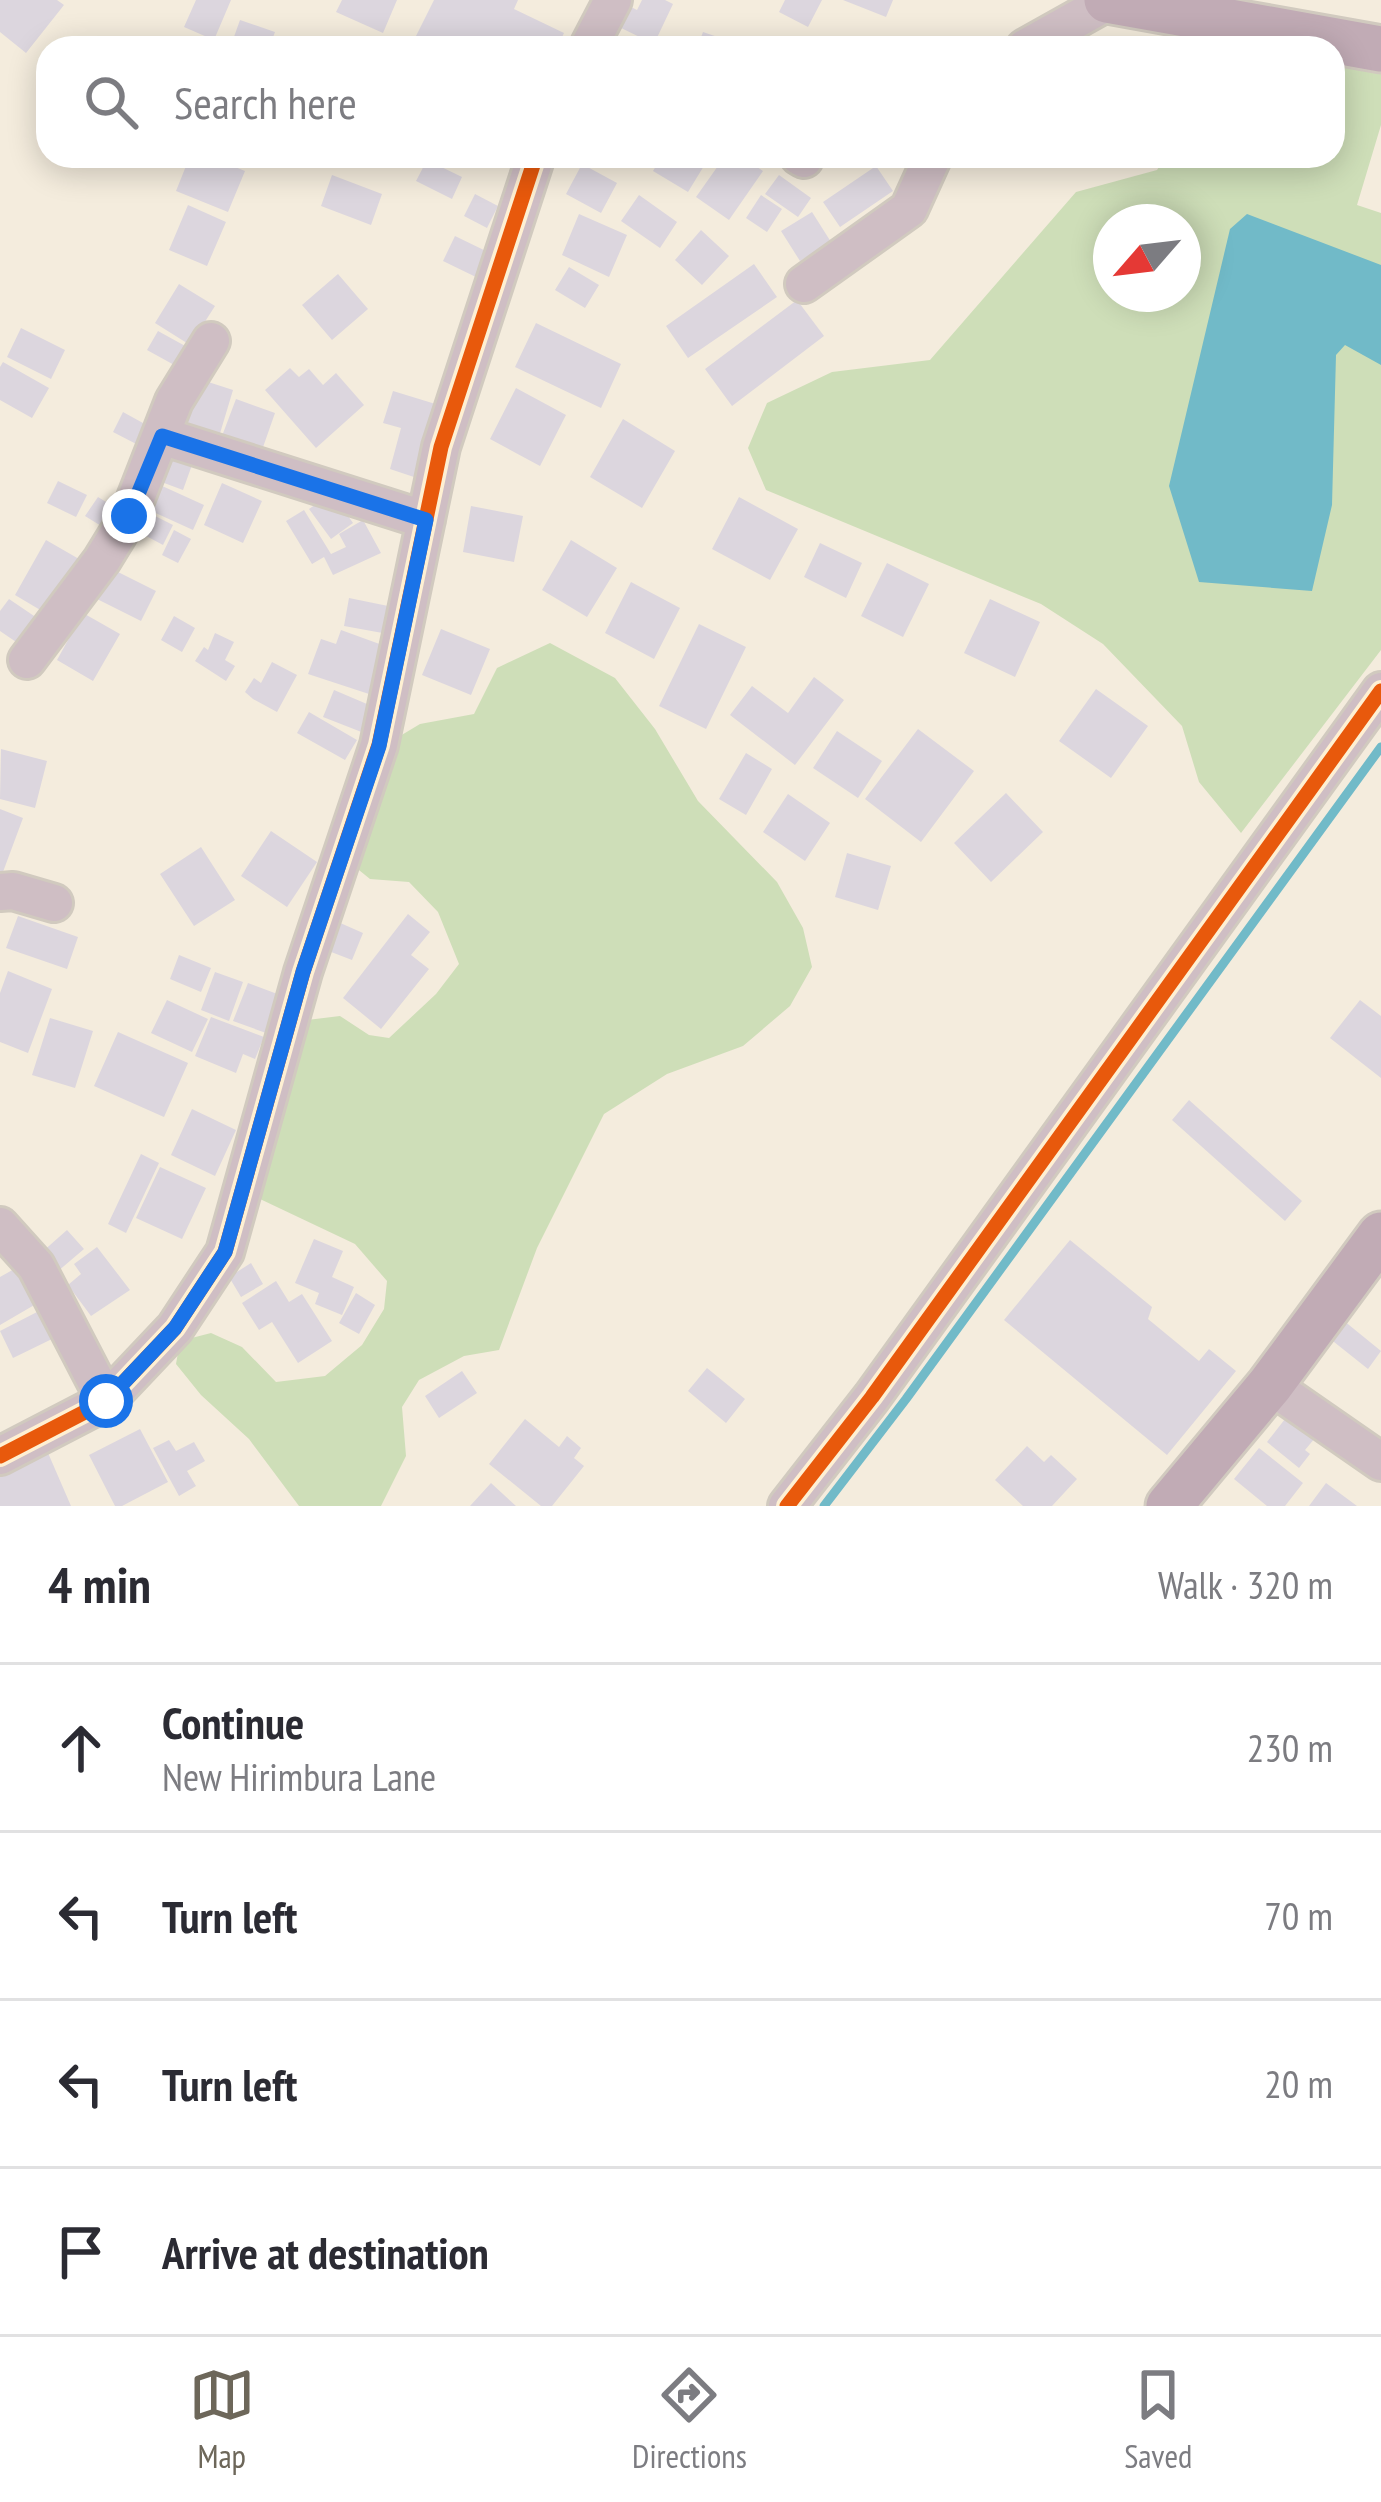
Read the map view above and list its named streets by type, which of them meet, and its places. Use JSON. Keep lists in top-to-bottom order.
{
  "north": "bottom left",
  "page": {
    "search": "Search here",
    "heading": ["4 min", "Walk · 320 m"],
    "list": [
      ["Continue", "New Hirimbura Lane", "230 m"],
      ["Turn left", "70 m"],
      ["Turn left", "20 m"],
      "Arrive at destination"
    ],
    "nav": ["Map", "Directions", "Saved"]
  }
}
